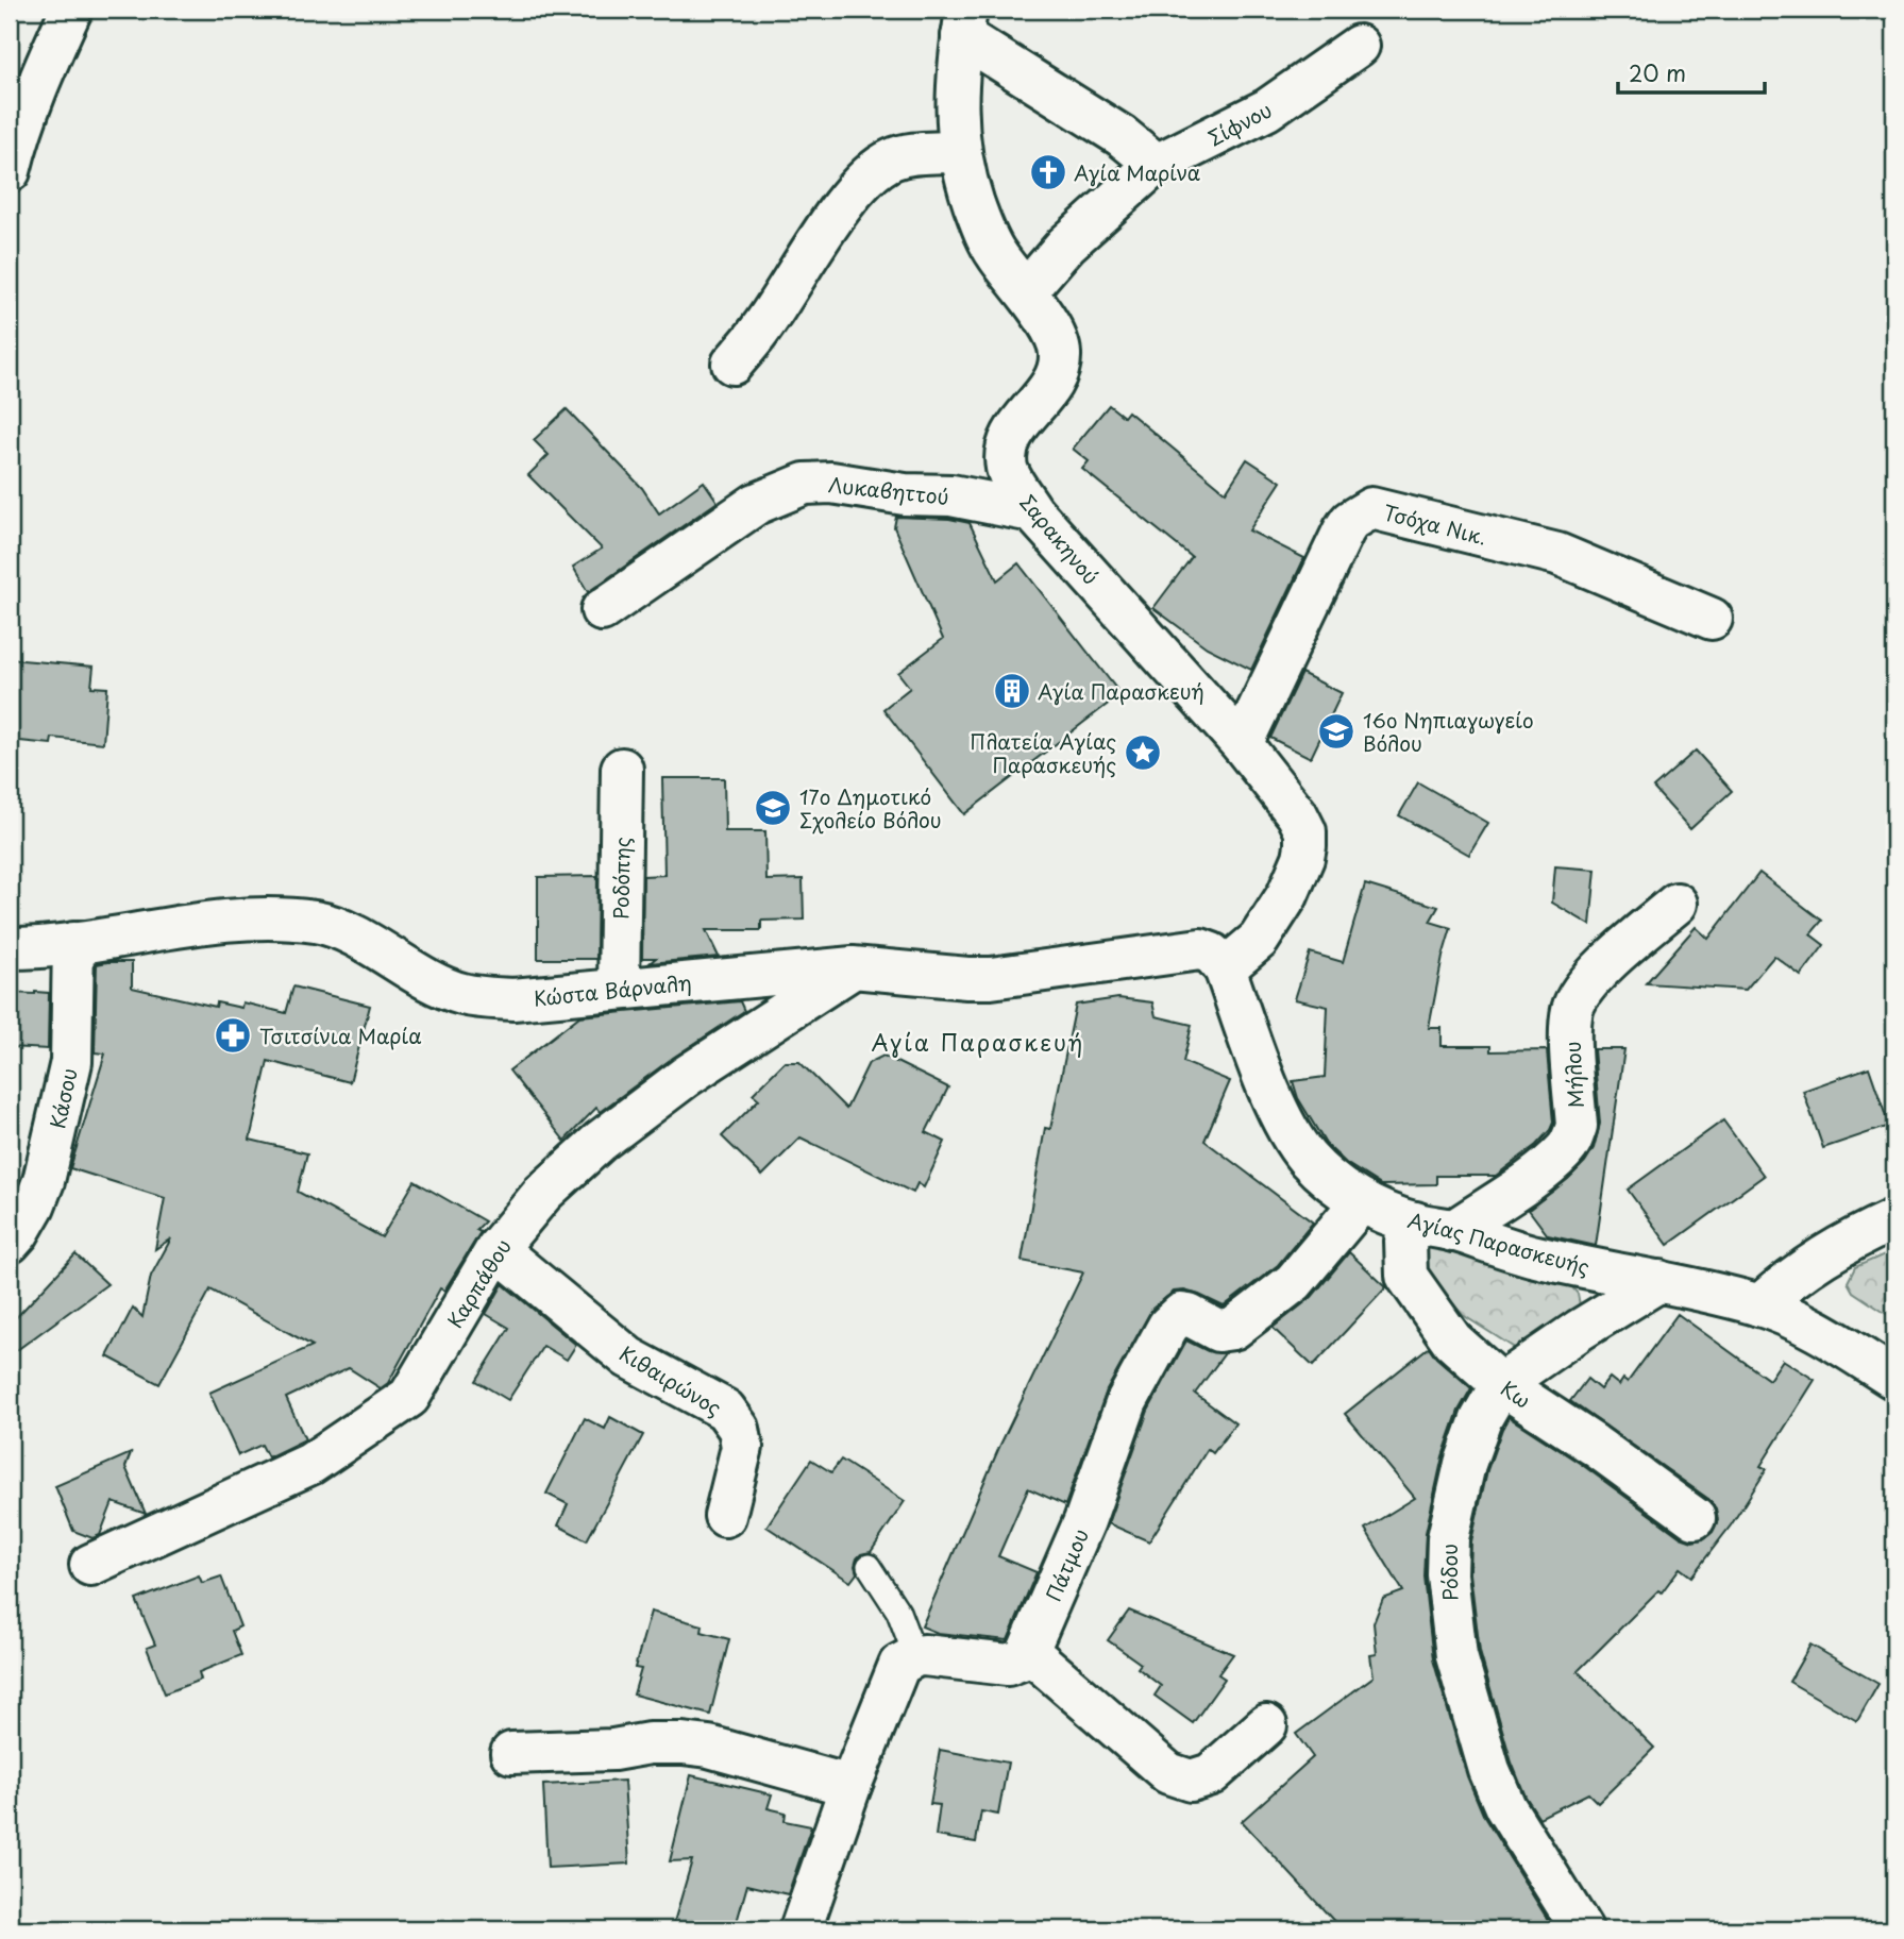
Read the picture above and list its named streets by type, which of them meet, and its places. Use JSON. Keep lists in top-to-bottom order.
{
  "streets": {
    "street": [
      "Σίφνου",
      "Λυκαβηττού",
      "Τσόχα Νικ.",
      "Σαρακηνού",
      "Ροδόπης",
      "Κώστα Βάρναλη",
      "Μήλου",
      "Κάσου",
      "Αγίας Παρασκευής",
      "Καρπάθου",
      "Κιθαιρώνος",
      "Κω",
      "Πάτμου",
      "Ρόδου"
    ]
  },
  "crossings": [
    ["Σίφνου", "Σαρακηνού"],
    ["Λυκαβηττού", "Σαρακηνού"],
    ["Τσόχα Νικ.", "Σαρακηνού"],
    ["Σαρακηνού", "Κώστα Βάρναλη"],
    ["Σαρακηνού", "Αγίας Παρασκευής"],
    ["Ροδόπης", "Κώστα Βάρναλη"],
    ["Κώστα Βάρναλη", "Κάσου"],
    ["Κώστα Βάρναλη", "Αγίας Παρασκευής"],
    ["Κώστα Βάρναλη", "Καρπάθου"],
    ["Μήλου", "Αγίας Παρασκευής"],
    ["Μήλου", "Κω"],
    ["Αγίας Παρασκευής", "Κω"],
    ["Αγίας Παρασκευής", "Πάτμου"],
    ["Αγίας Παρασκευής", "Ρόδου"],
    ["Καρπάθου", "Κιθαιρώνος"],
    ["Κω", "Ρόδου"]
  ],
  "districts": ["Αγία Παρασκευή"],
  "places": {
    "church": ["Αγία Μαρίνα"],
    "building": ["Αγία Παρασκευή"],
    "school or university": ["16ο Νηπιαγωγείο Βόλου", "17ο Δημοτικό Σχολείο Βόλου"],
    "place": ["Πλατεία Αγίας Παρασκευής"],
    "pharmacy": ["Τσιτσίνια Μαρία"]
  },
  "scale_bar": "20 m"
}
